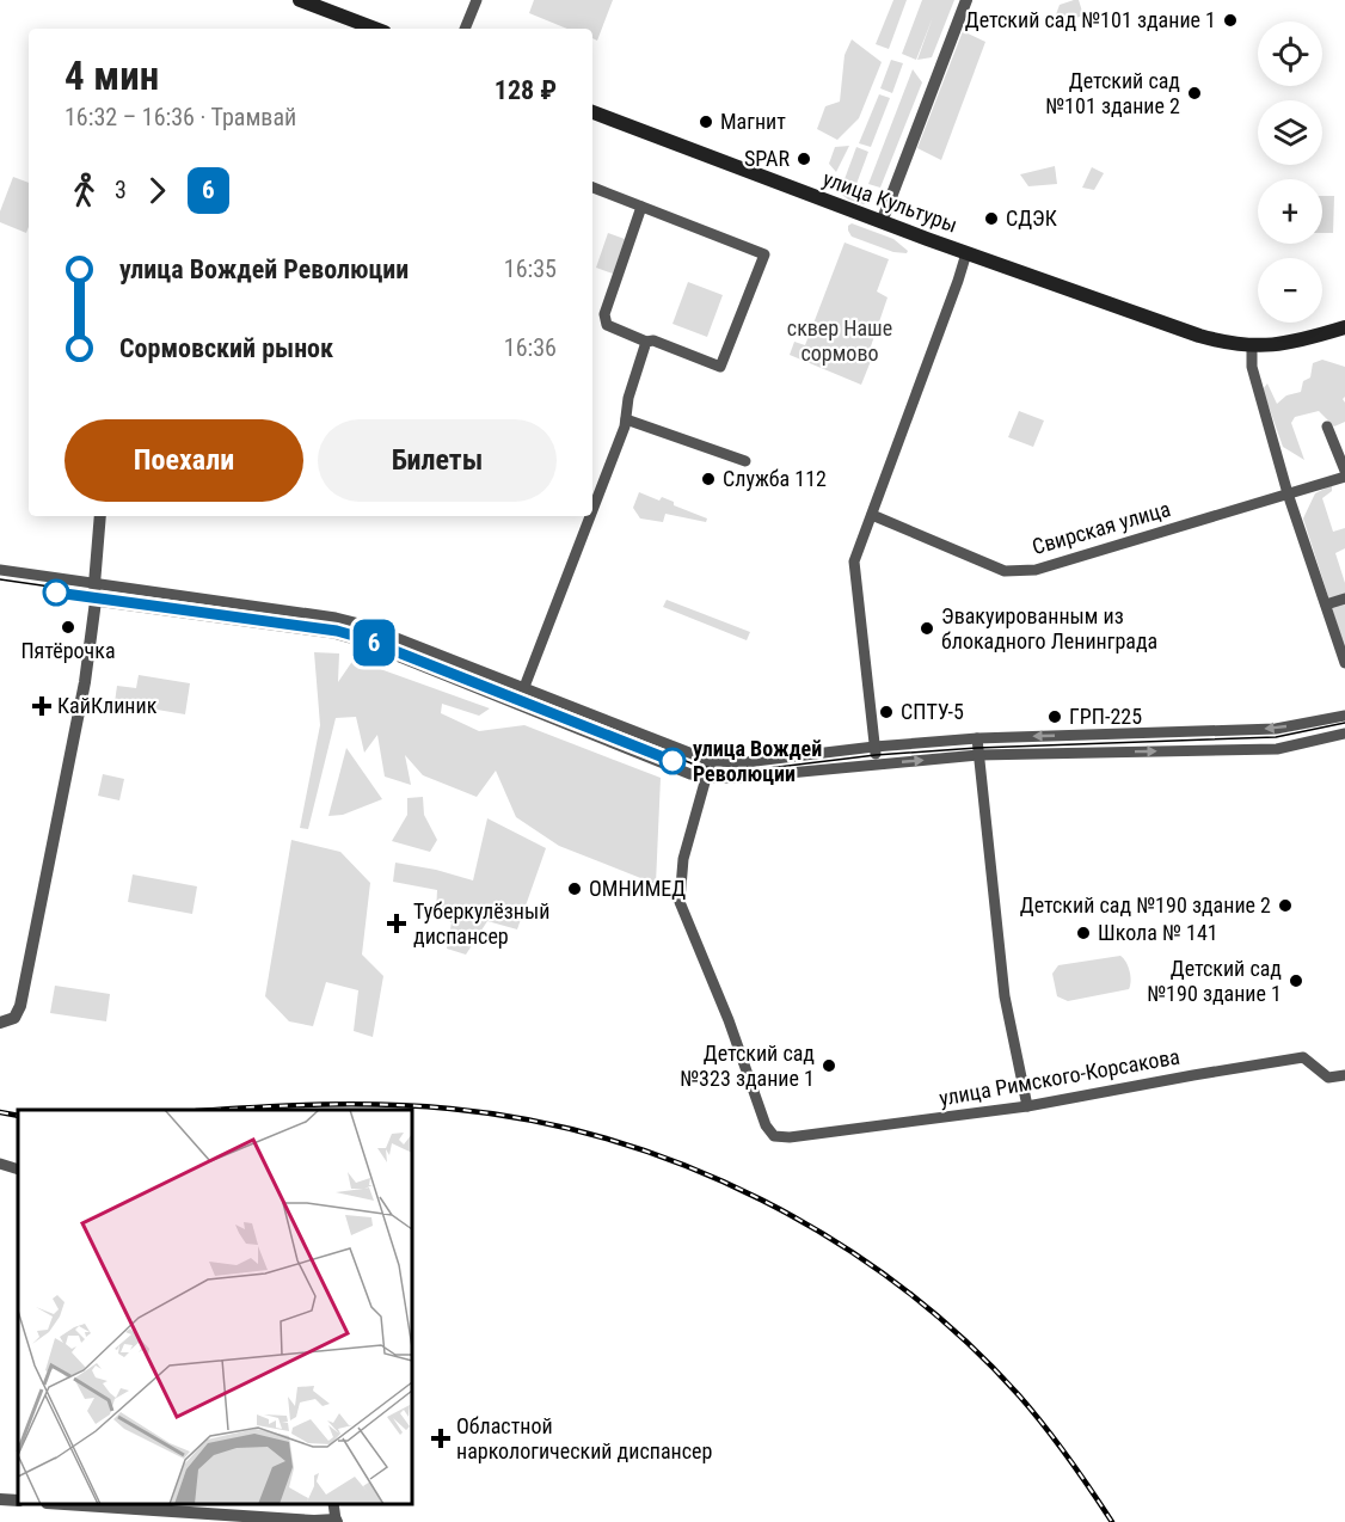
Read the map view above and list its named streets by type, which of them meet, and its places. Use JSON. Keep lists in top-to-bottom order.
{
  "streets": {
    "main road": ["улица Культуры"],
    "street": ["Свирская улица", "улица Римского-Корсакова"]
  },
  "parks": ["сквер Наше сормово"],
  "places": {
    "other": [
      "Детский сад №101 здание 1",
      "Детский сад №101 здание 2",
      "Магнит",
      "SPAR",
      "СДЭК",
      "Служба 112",
      "Пятёрочка",
      "Эвакуированным из блокадного Ленинграда",
      "СПТУ-5",
      "ГРП-225",
      "улица Вождей Революции",
      "ОМНИМЕД",
      "Детский сад №190 здание 2",
      "Школа № 141",
      "Детский сад №190 здание 1",
      "Детский сад №323 здание 1"
    ],
    "health": ["КайКлиник", "Туберкулёзный диспансер", "Областной наркологический диспансер"]
  },
  "lines": ["tram line 6"],
  "page": {
    "on_map": "6",
    "map_buttons": ["+", "−"],
    "heading": ["4 мин", "16:32 – 16:36 · Трамвай", "128 ₽"],
    "legs": ["3", "6"],
    "list": [
      {
        "name": "улица Вождей Революции",
        "value": "16:35"
      },
      {
        "name": "Сормовский рынок",
        "value": "16:36"
      }
    ],
    "buttons": ["Поехали", "Билеты"]
  }
}
